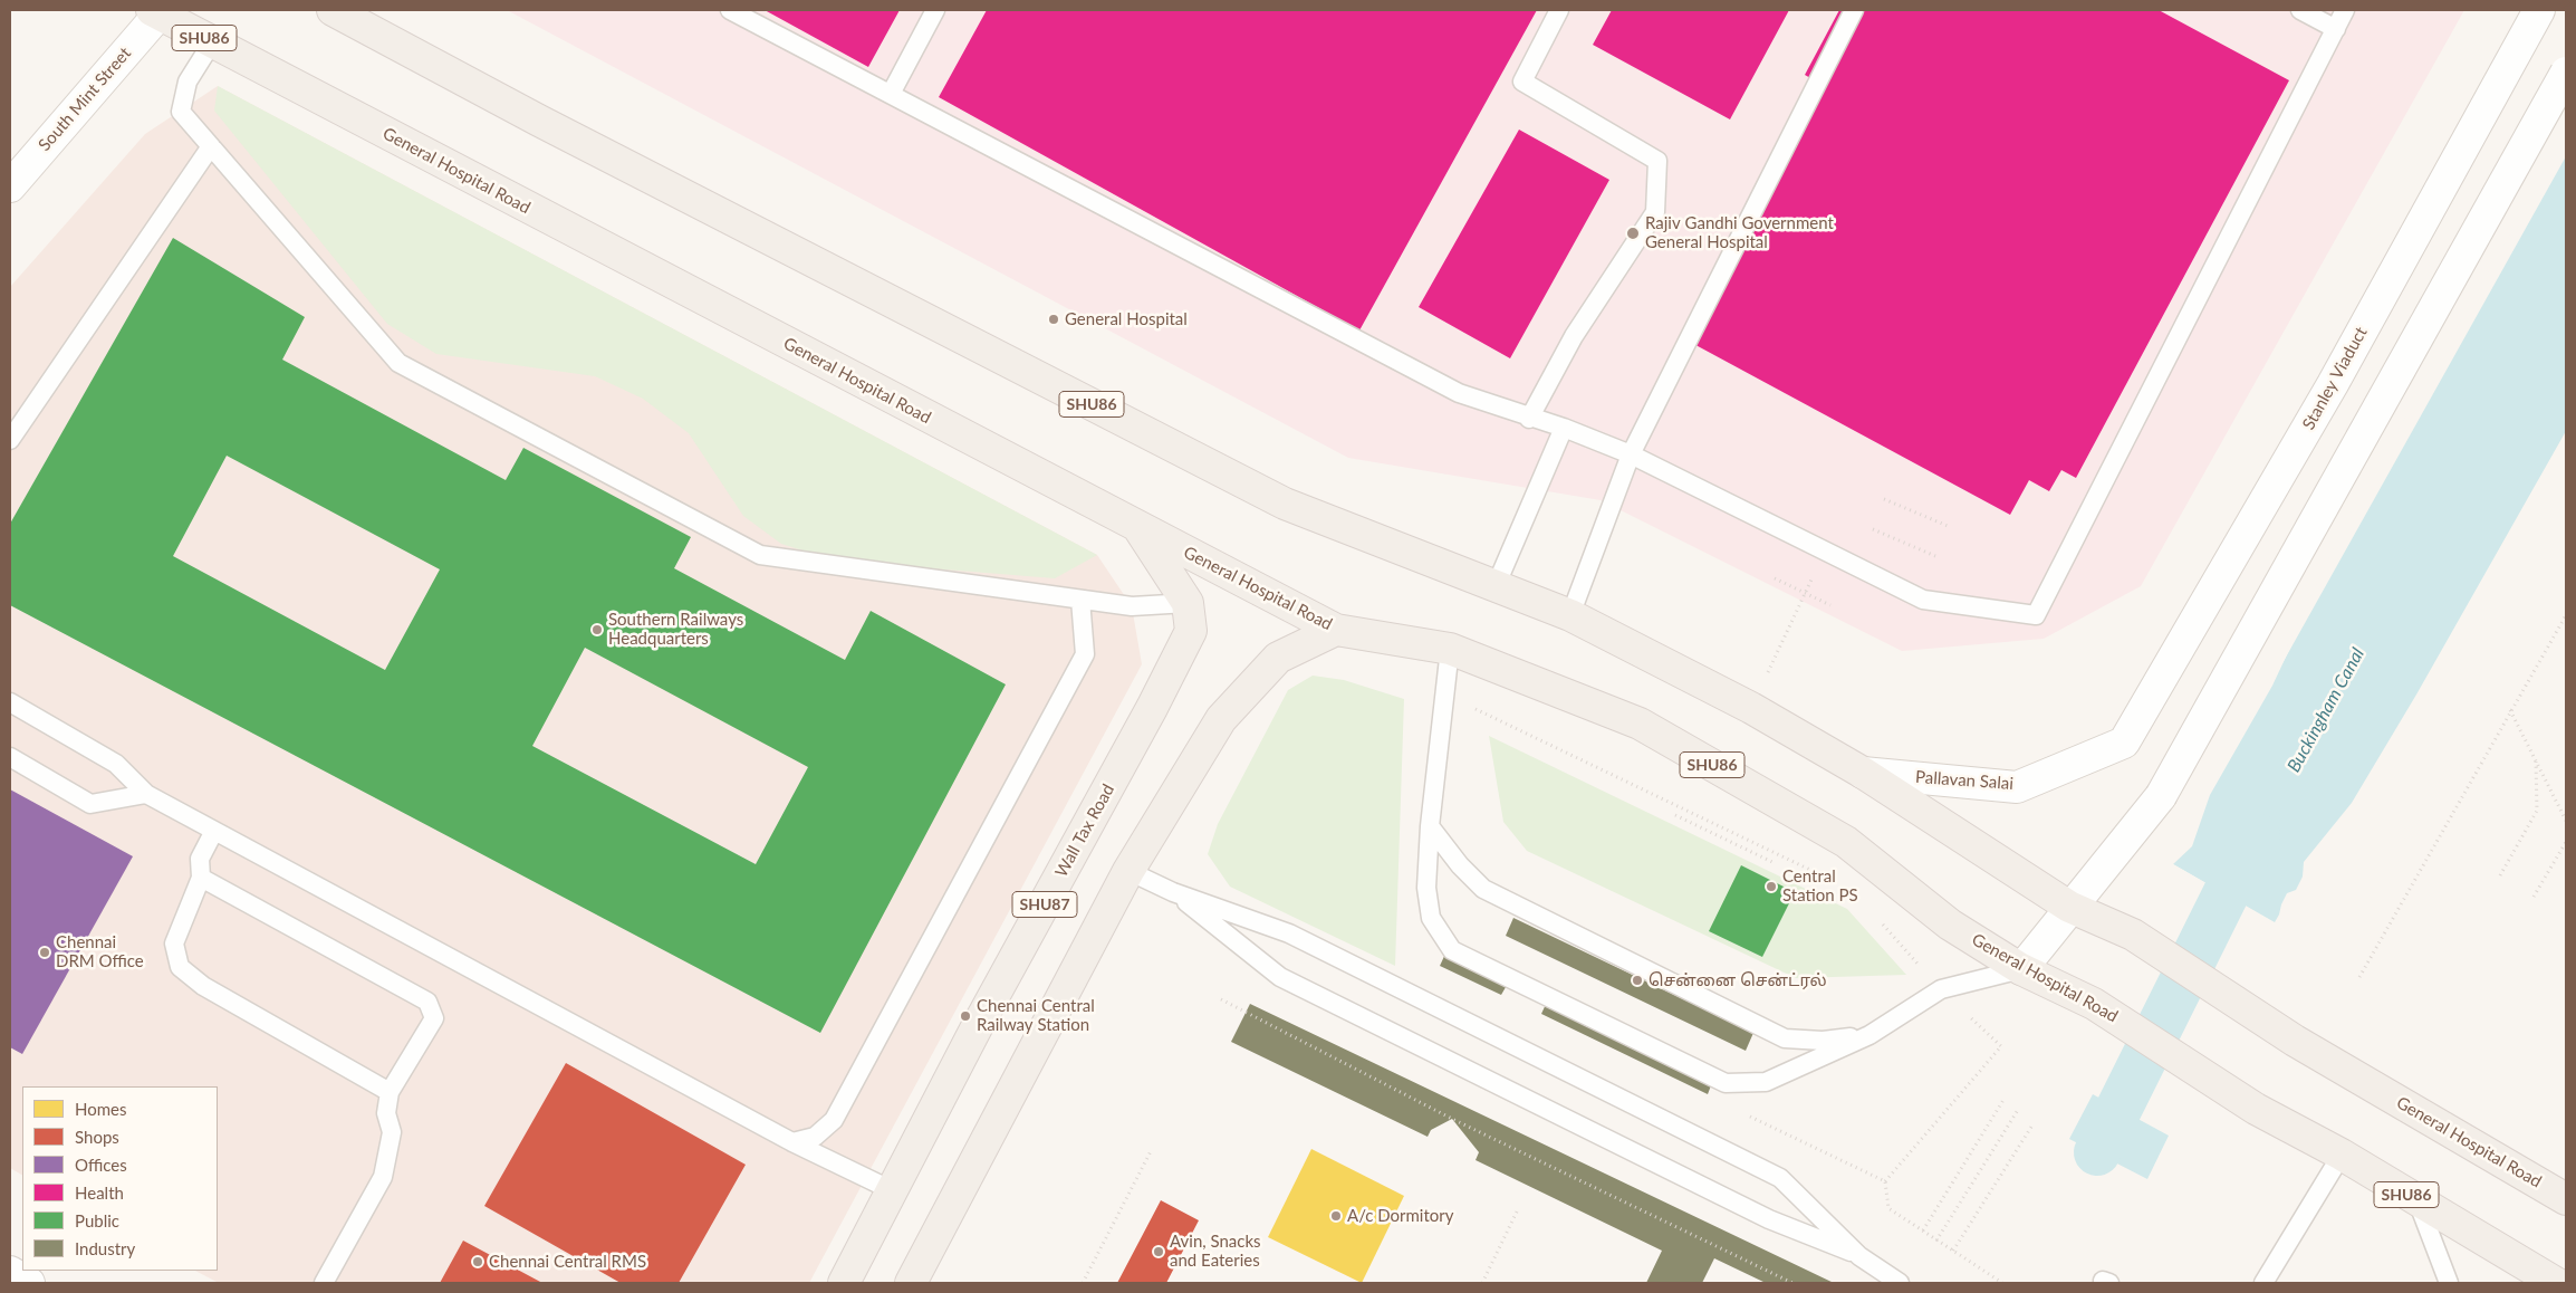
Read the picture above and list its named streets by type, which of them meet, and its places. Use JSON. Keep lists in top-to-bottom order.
{
  "streets": {
    "main road": [
      "SHU86",
      "South Mint Street",
      "General Hospital Road",
      "Stanley Viaduct",
      "Pallavan Salai",
      "Wall Tax Road",
      "SHU87"
    ]
  },
  "crossings": [
    ["South Mint Street", "General Hospital Road"],
    ["General Hospital Road", "Pallavan Salai"],
    ["General Hospital Road", "Wall Tax Road"],
    ["General Hospital Road", "SHU87"],
    ["Stanley Viaduct", "Pallavan Salai"]
  ],
  "water": ["Buckingham Canal"],
  "places": [
    "Rajiv Gandhi Government General Hospital",
    "General Hospital",
    "Southern Railways Headquarters",
    "Central Station PS",
    "Chennai DRM Office",
    "சென்னை சென்ட்ரல்",
    "Chennai Central Railway Station",
    "A/c Dormitory",
    "Avin, Snacks and Eateries",
    "Chennai Central RMS"
  ],
  "legend": [
    "Homes",
    "Shops",
    "Offices",
    "Health",
    "Public",
    "Industry"
  ]
}
